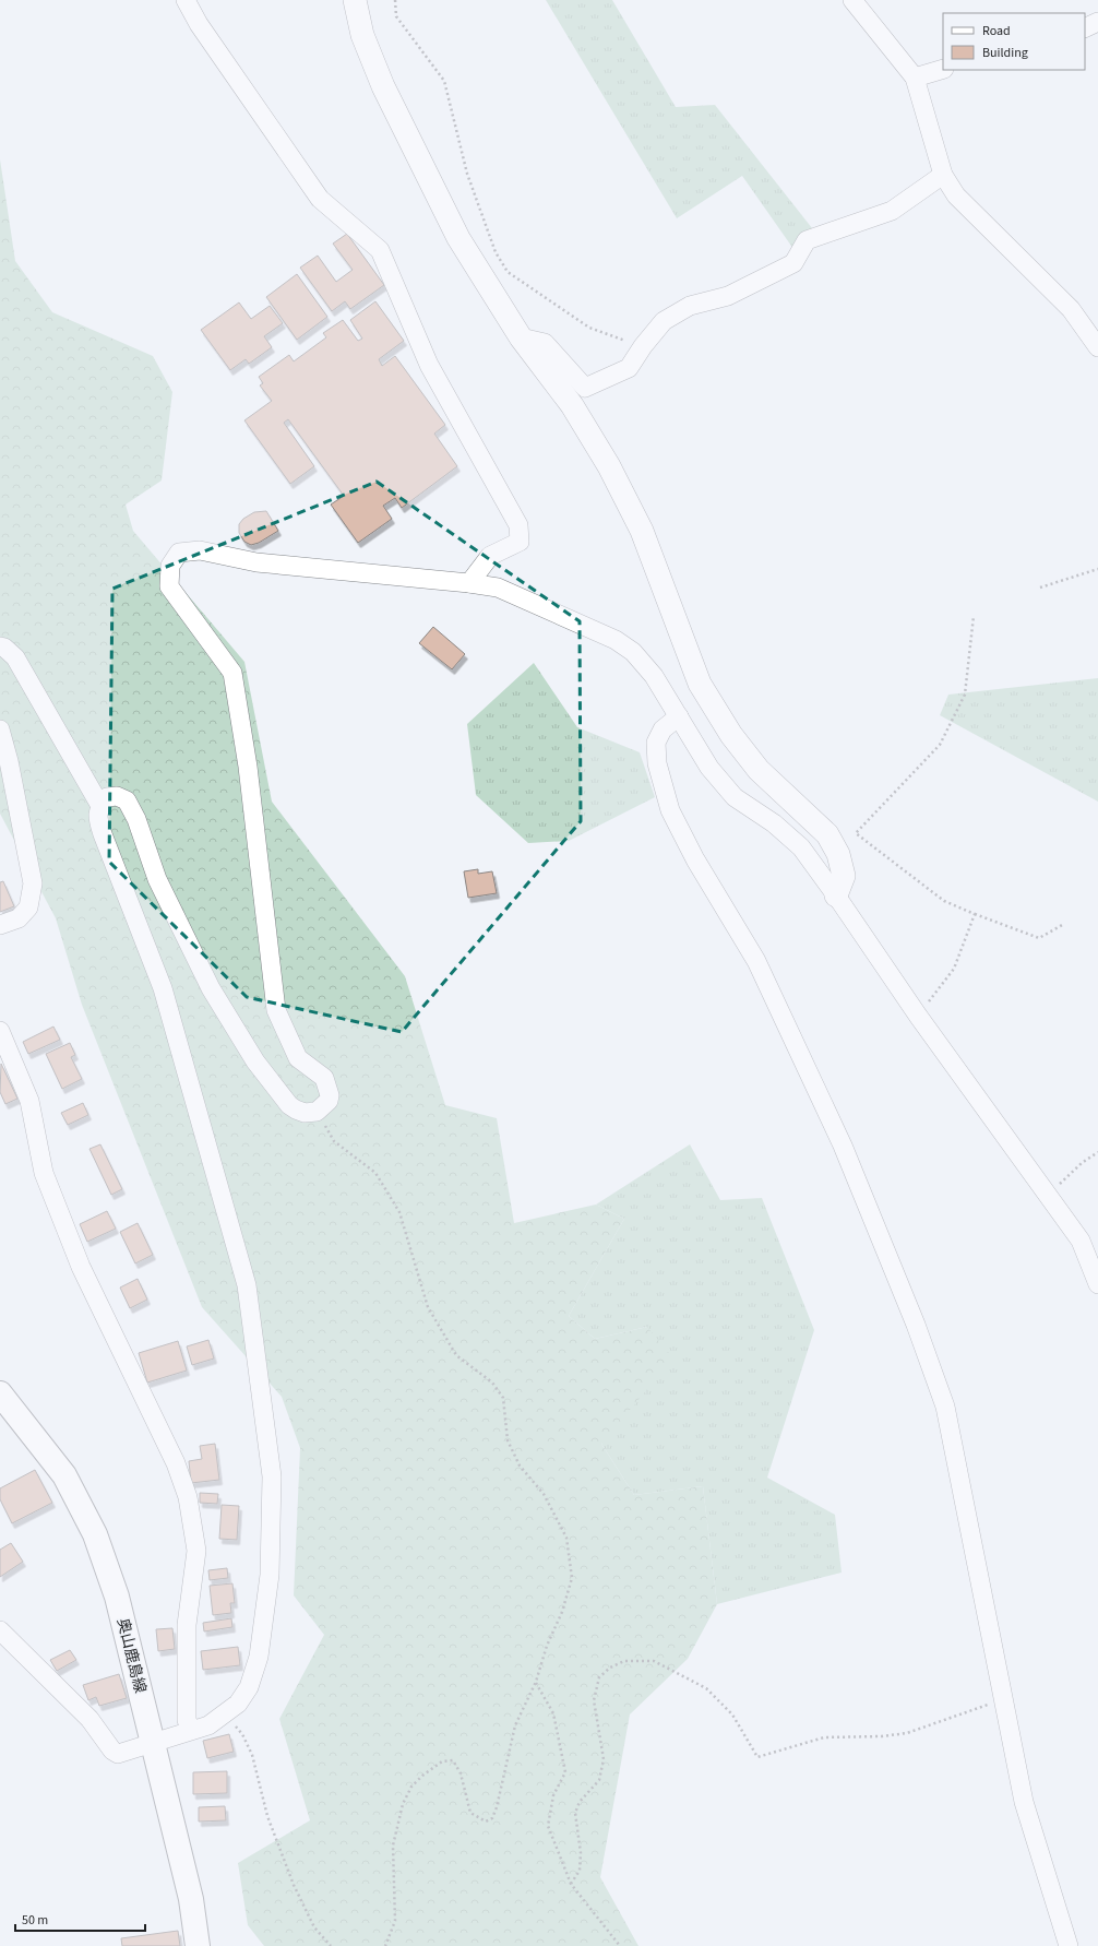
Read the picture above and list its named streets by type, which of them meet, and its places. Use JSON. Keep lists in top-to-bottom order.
{
  "streets": {
    "main road": ["奥山鹿島線"]
  },
  "legend": ["Road", "Building"],
  "scale_bar": "50 m"
}
